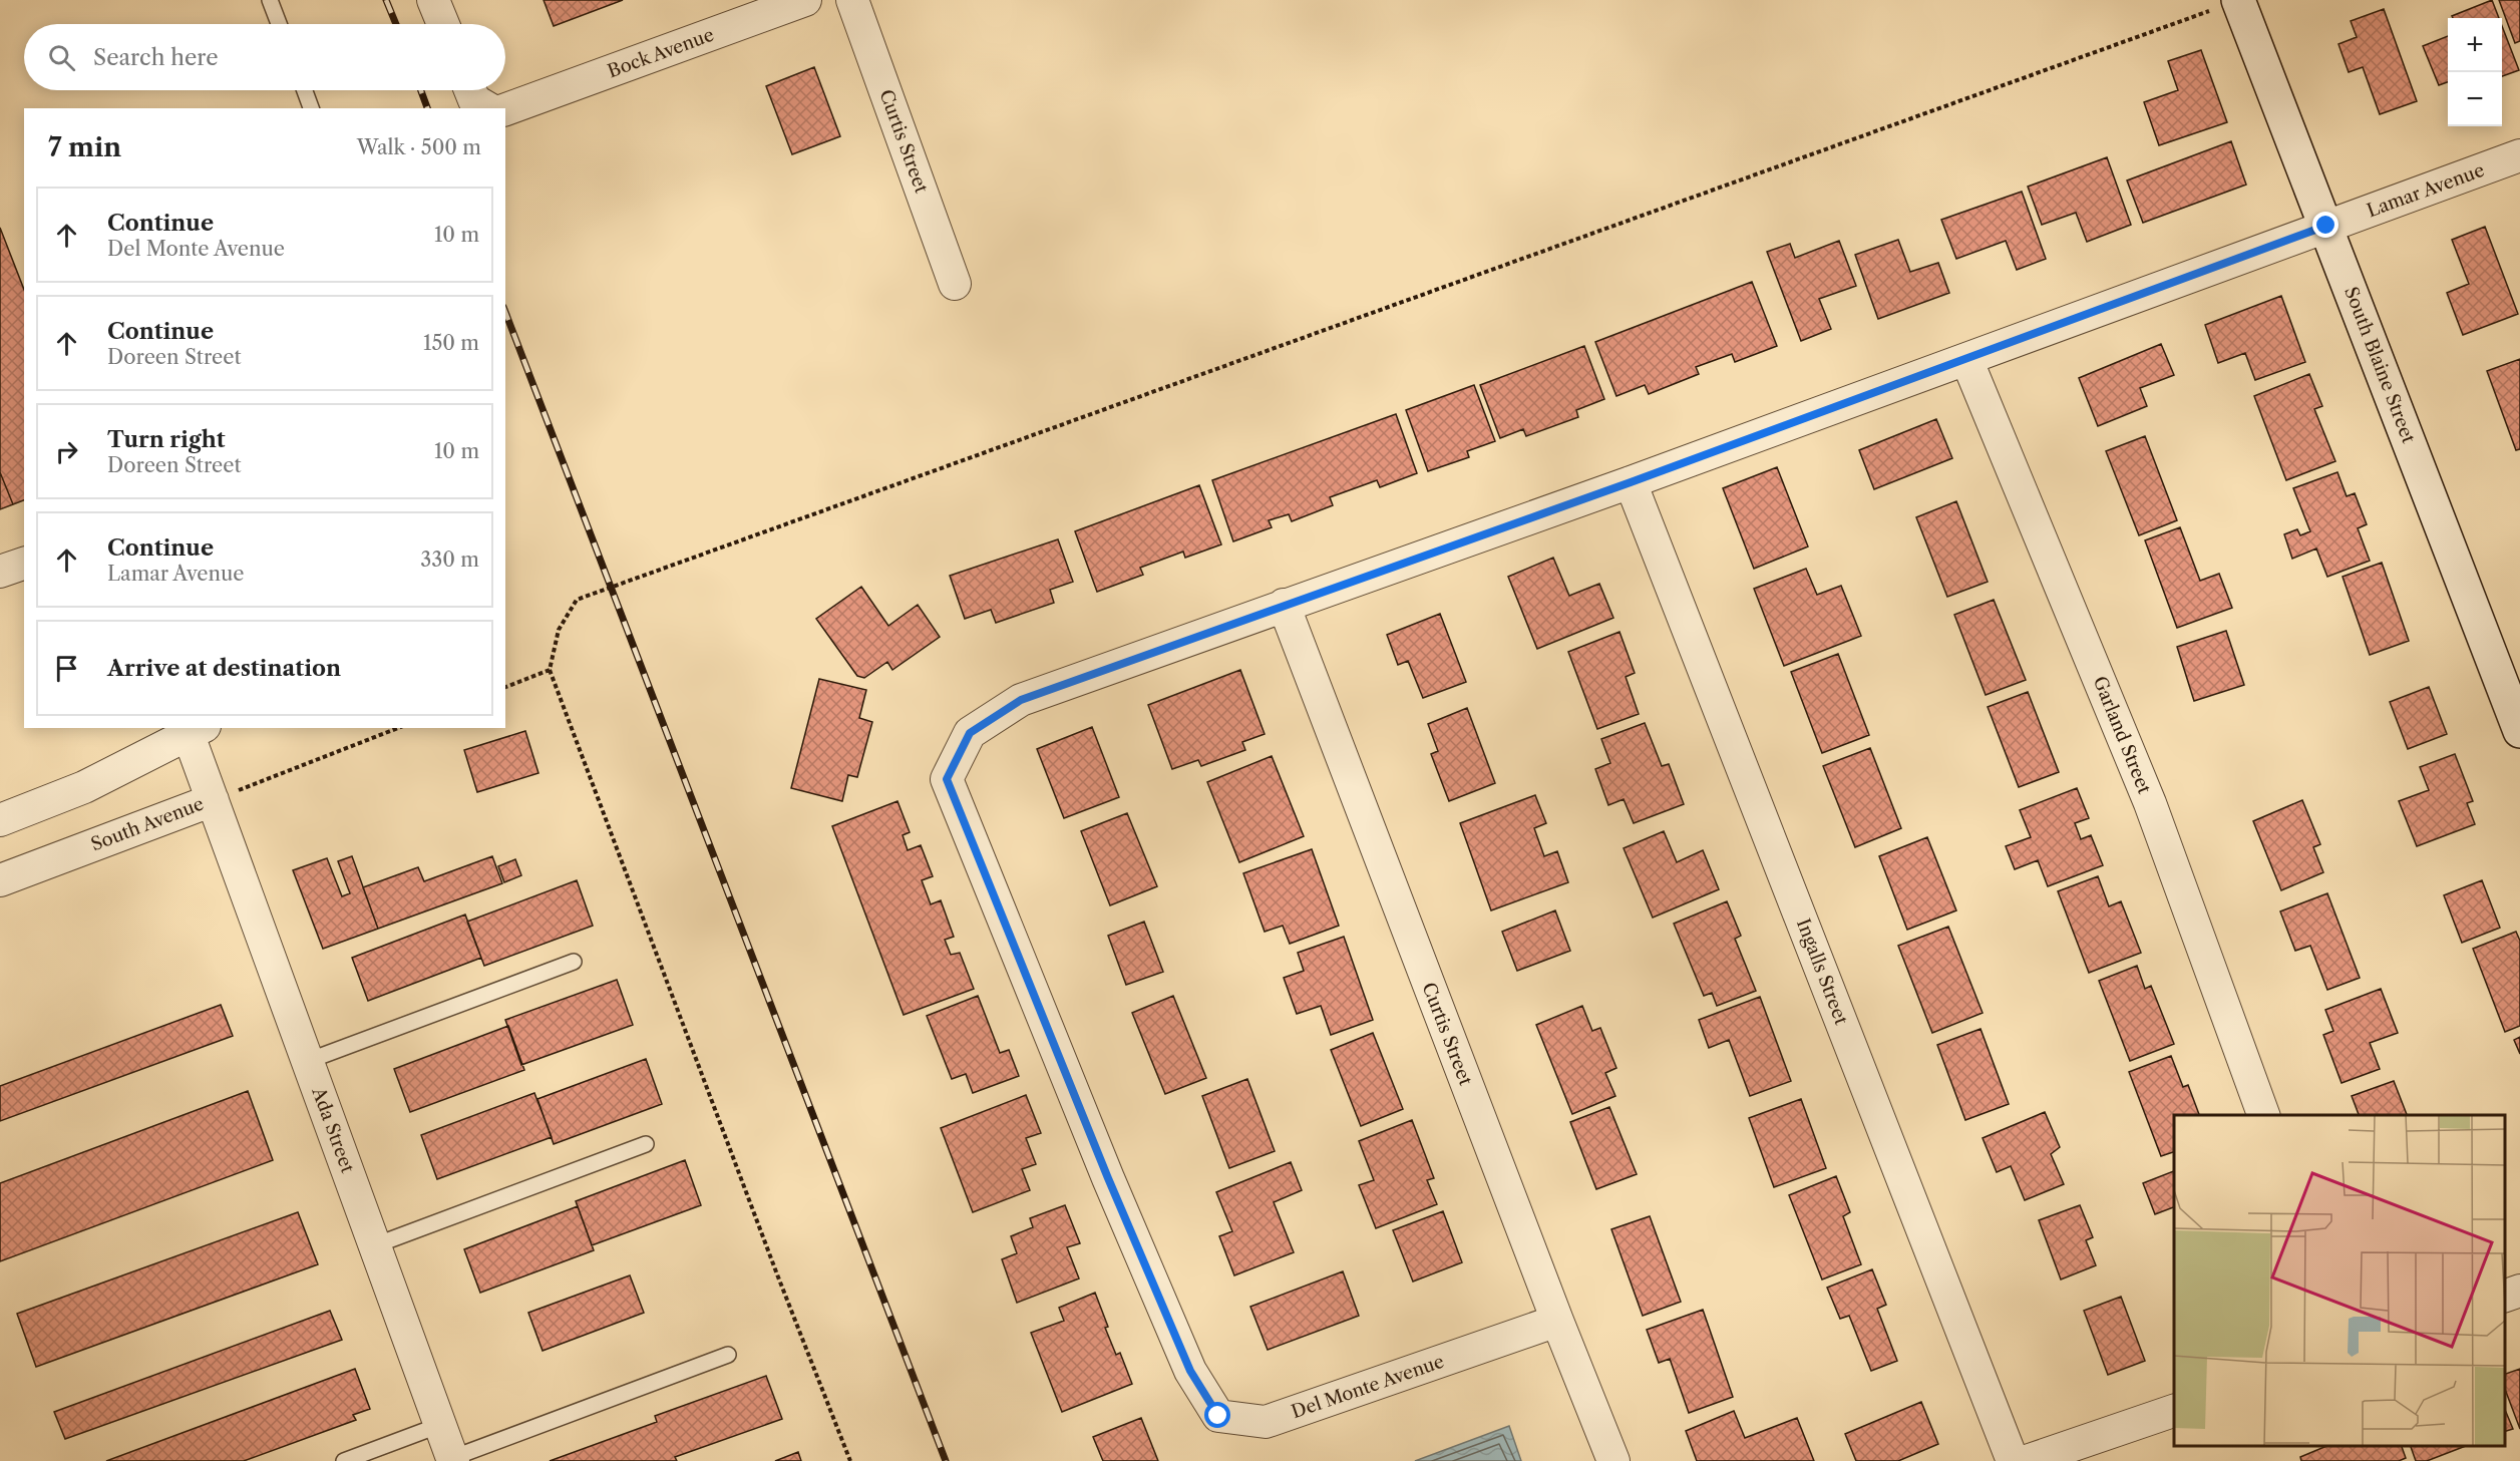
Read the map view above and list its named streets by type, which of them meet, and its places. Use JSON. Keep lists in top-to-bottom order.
{
  "streets": {
    "street": [
      "Bock Avenue",
      "Curtis Street",
      "Lamar Avenue",
      "South Blaine Street",
      "Garland Street",
      "South Avenue",
      "Ingalls Street",
      "Ada Street",
      "Del Monte Avenue"
    ]
  },
  "crossings": [
    ["Curtis Street", "Lamar Avenue"],
    ["Curtis Street", "Del Monte Avenue"],
    ["Lamar Avenue", "South Blaine Street"],
    ["Lamar Avenue", "Garland Street"],
    ["Lamar Avenue", "Ingalls Street"],
    ["Lamar Avenue", "Del Monte Avenue"],
    ["South Avenue", "Ada Street"]
  ],
  "page": {
    "map_buttons": ["+", "−"],
    "search": "Search here",
    "heading": ["7 min", "Walk · 500 m"],
    "list": [
      ["Continue", "Del Monte Avenue", "10 m"],
      ["Continue", "Doreen Street", "150 m"],
      ["Turn right", "Doreen Street", "10 m"],
      ["Continue", "Lamar Avenue", "330 m"],
      "Arrive at destination"
    ]
  }
}
